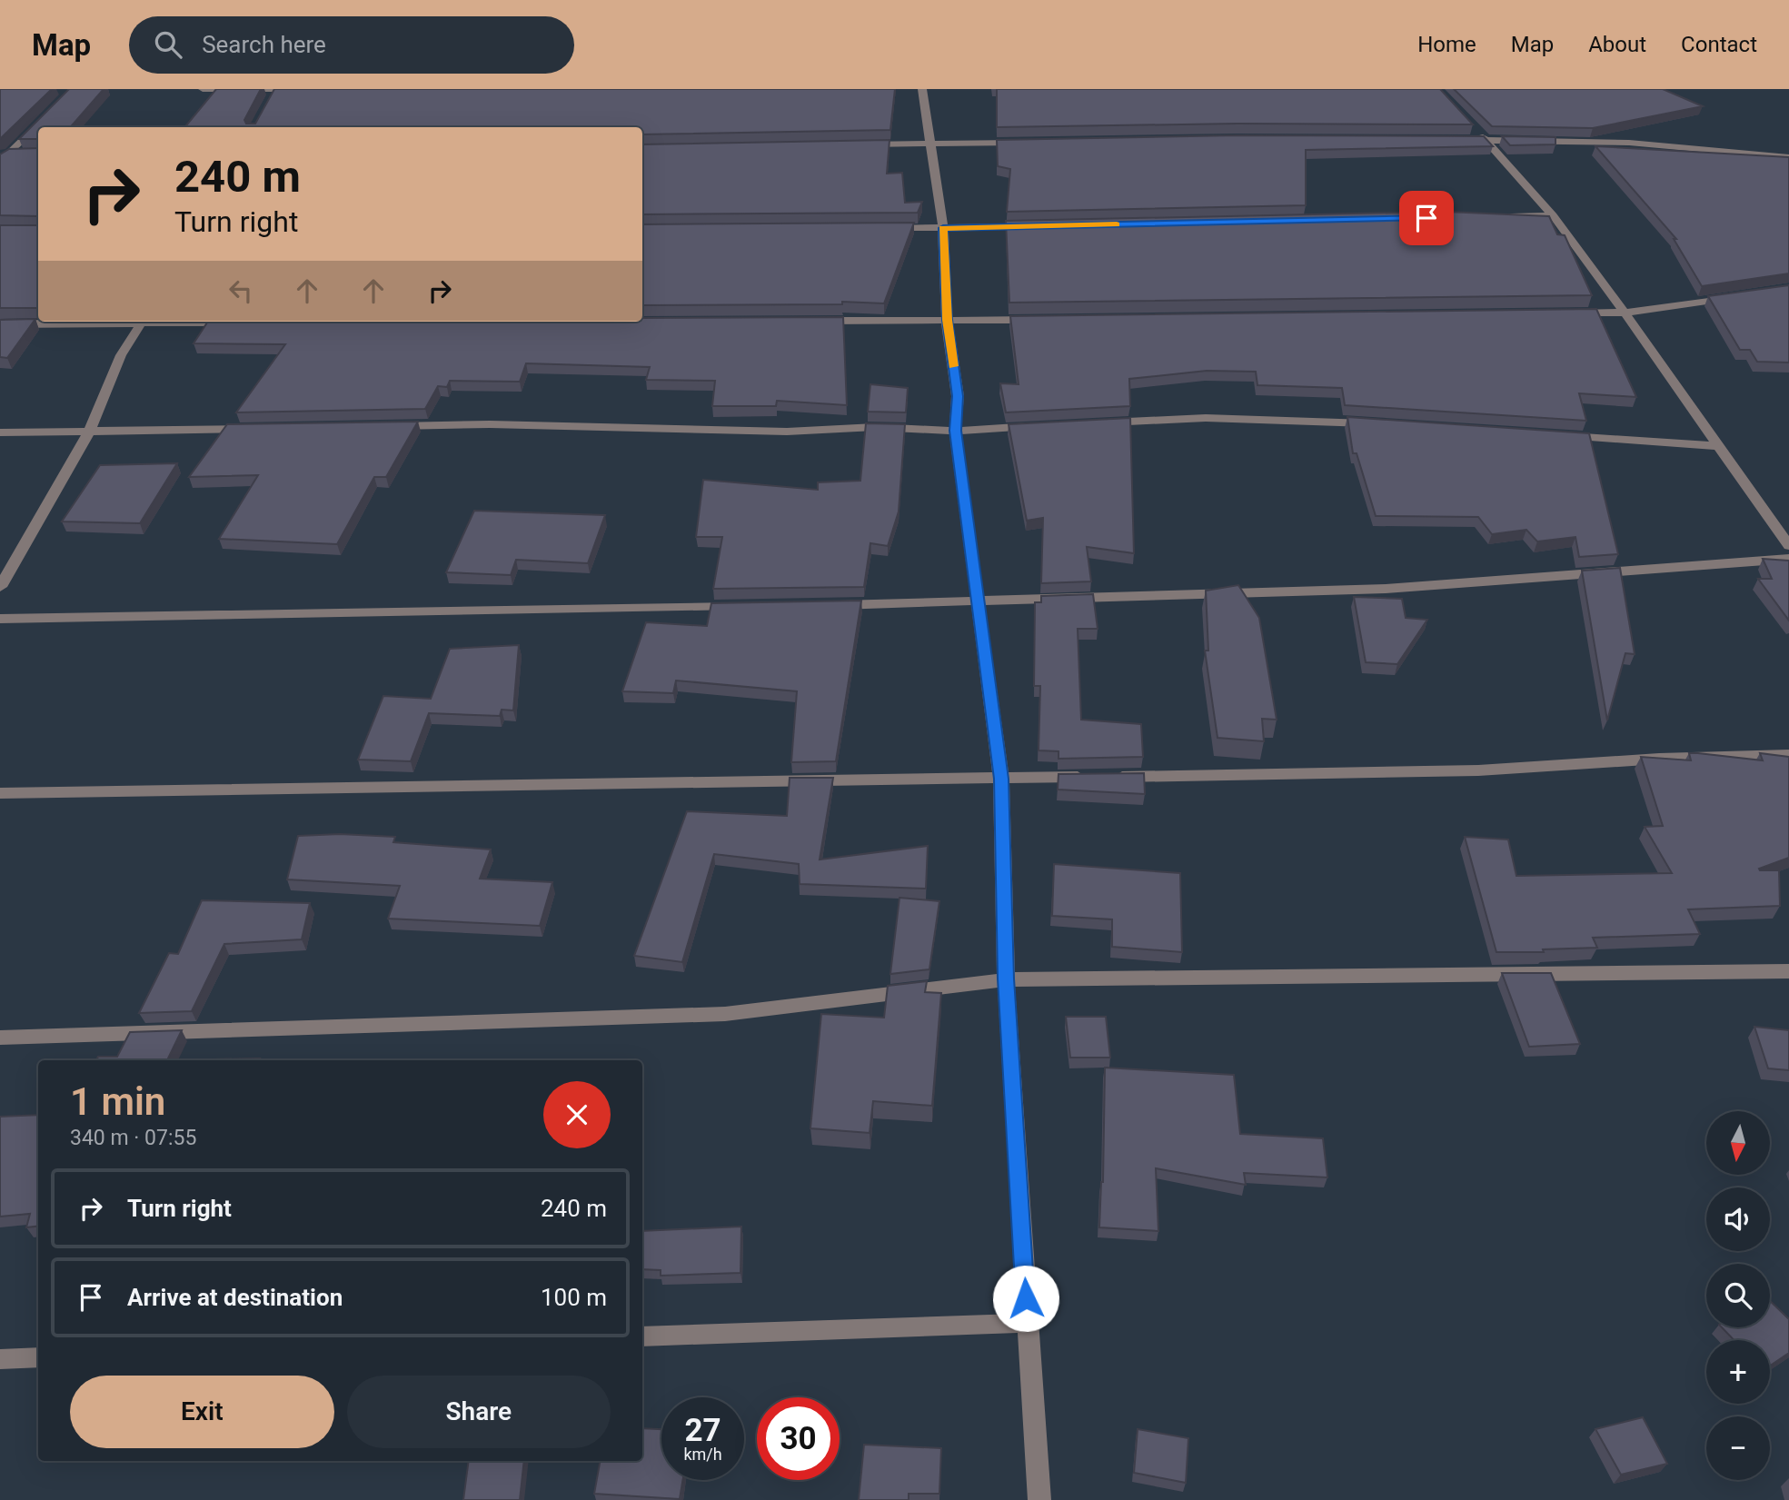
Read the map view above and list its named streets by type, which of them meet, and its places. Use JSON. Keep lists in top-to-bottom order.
{
  "north": "bottom",
  "page": {
    "header": "Map",
    "search": "Search here",
    "nav": [
      "Home",
      "Map",
      "About",
      "Contact"
    ],
    "turn": ["240 m", "Turn right"],
    "heading": ["1 min", "340 m · 07:55"],
    "map_buttons": ["+", "−"],
    "list": [
      {
        "name": "Turn right",
        "value": "240 m"
      },
      {
        "name": "Arrive at destination",
        "value": "100 m"
      }
    ],
    "buttons": ["Exit", "Share"],
    "speed": "27 km/h",
    "limit": "30"
  }
}
